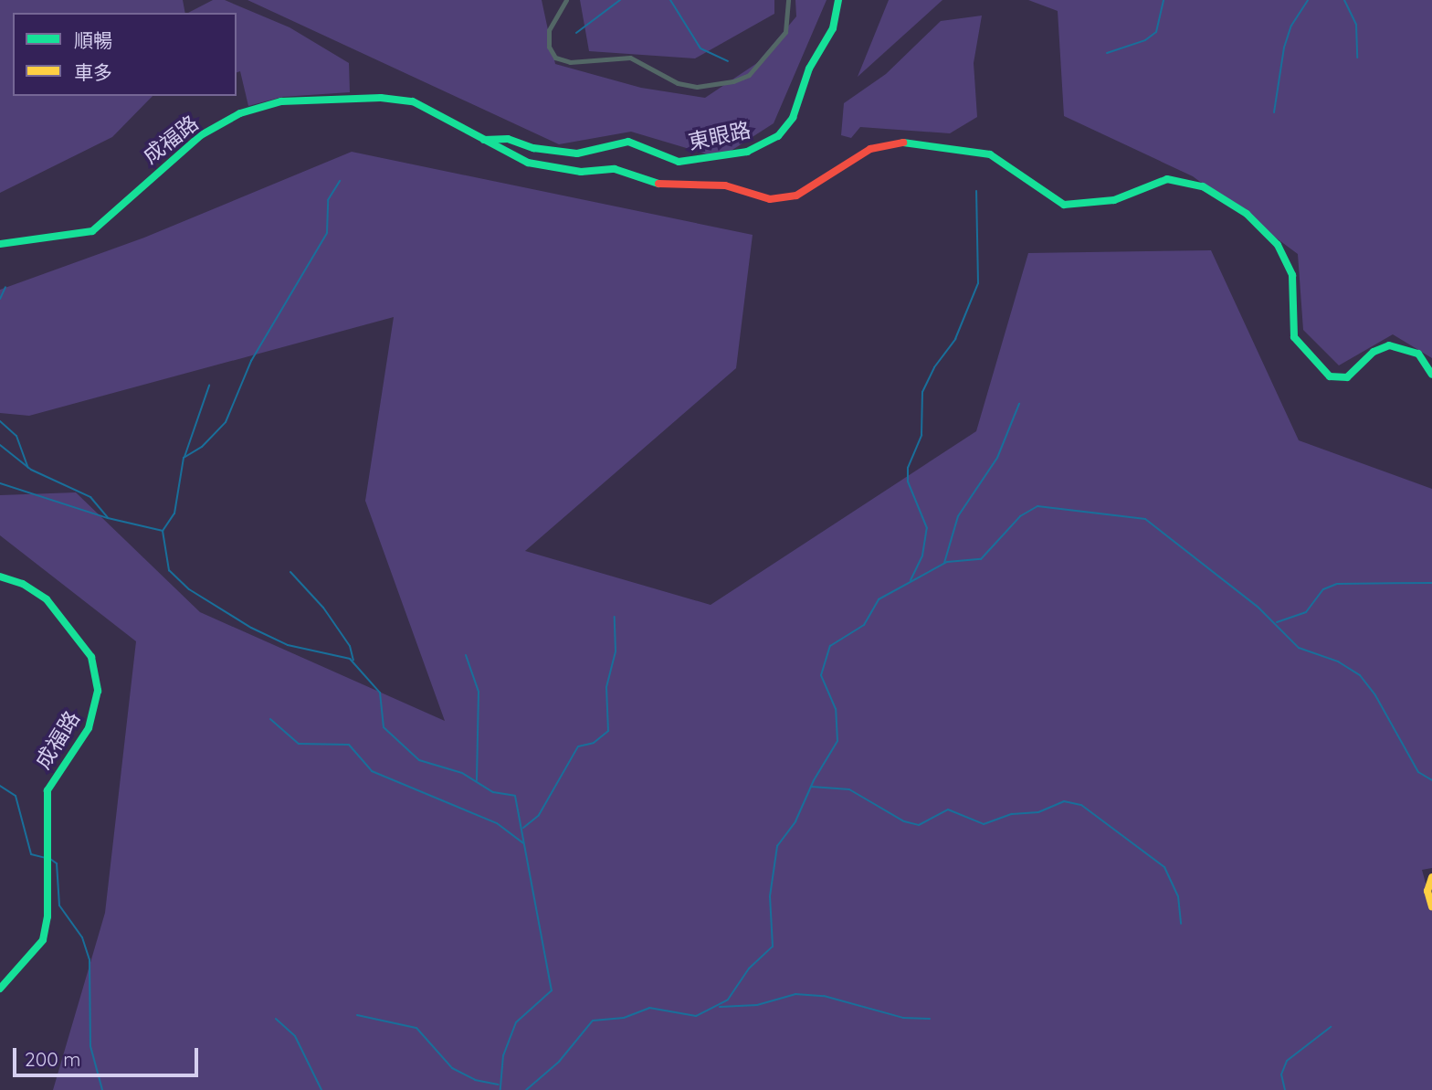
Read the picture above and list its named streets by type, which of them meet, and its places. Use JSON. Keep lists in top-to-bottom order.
{
  "streets": {
    "street": ["東眼路", "成福路"]
  },
  "crossings": [
    ["東眼路", "成福路"]
  ],
  "legend": ["順暢", "車多"],
  "scale_bar": "200 m"
}
